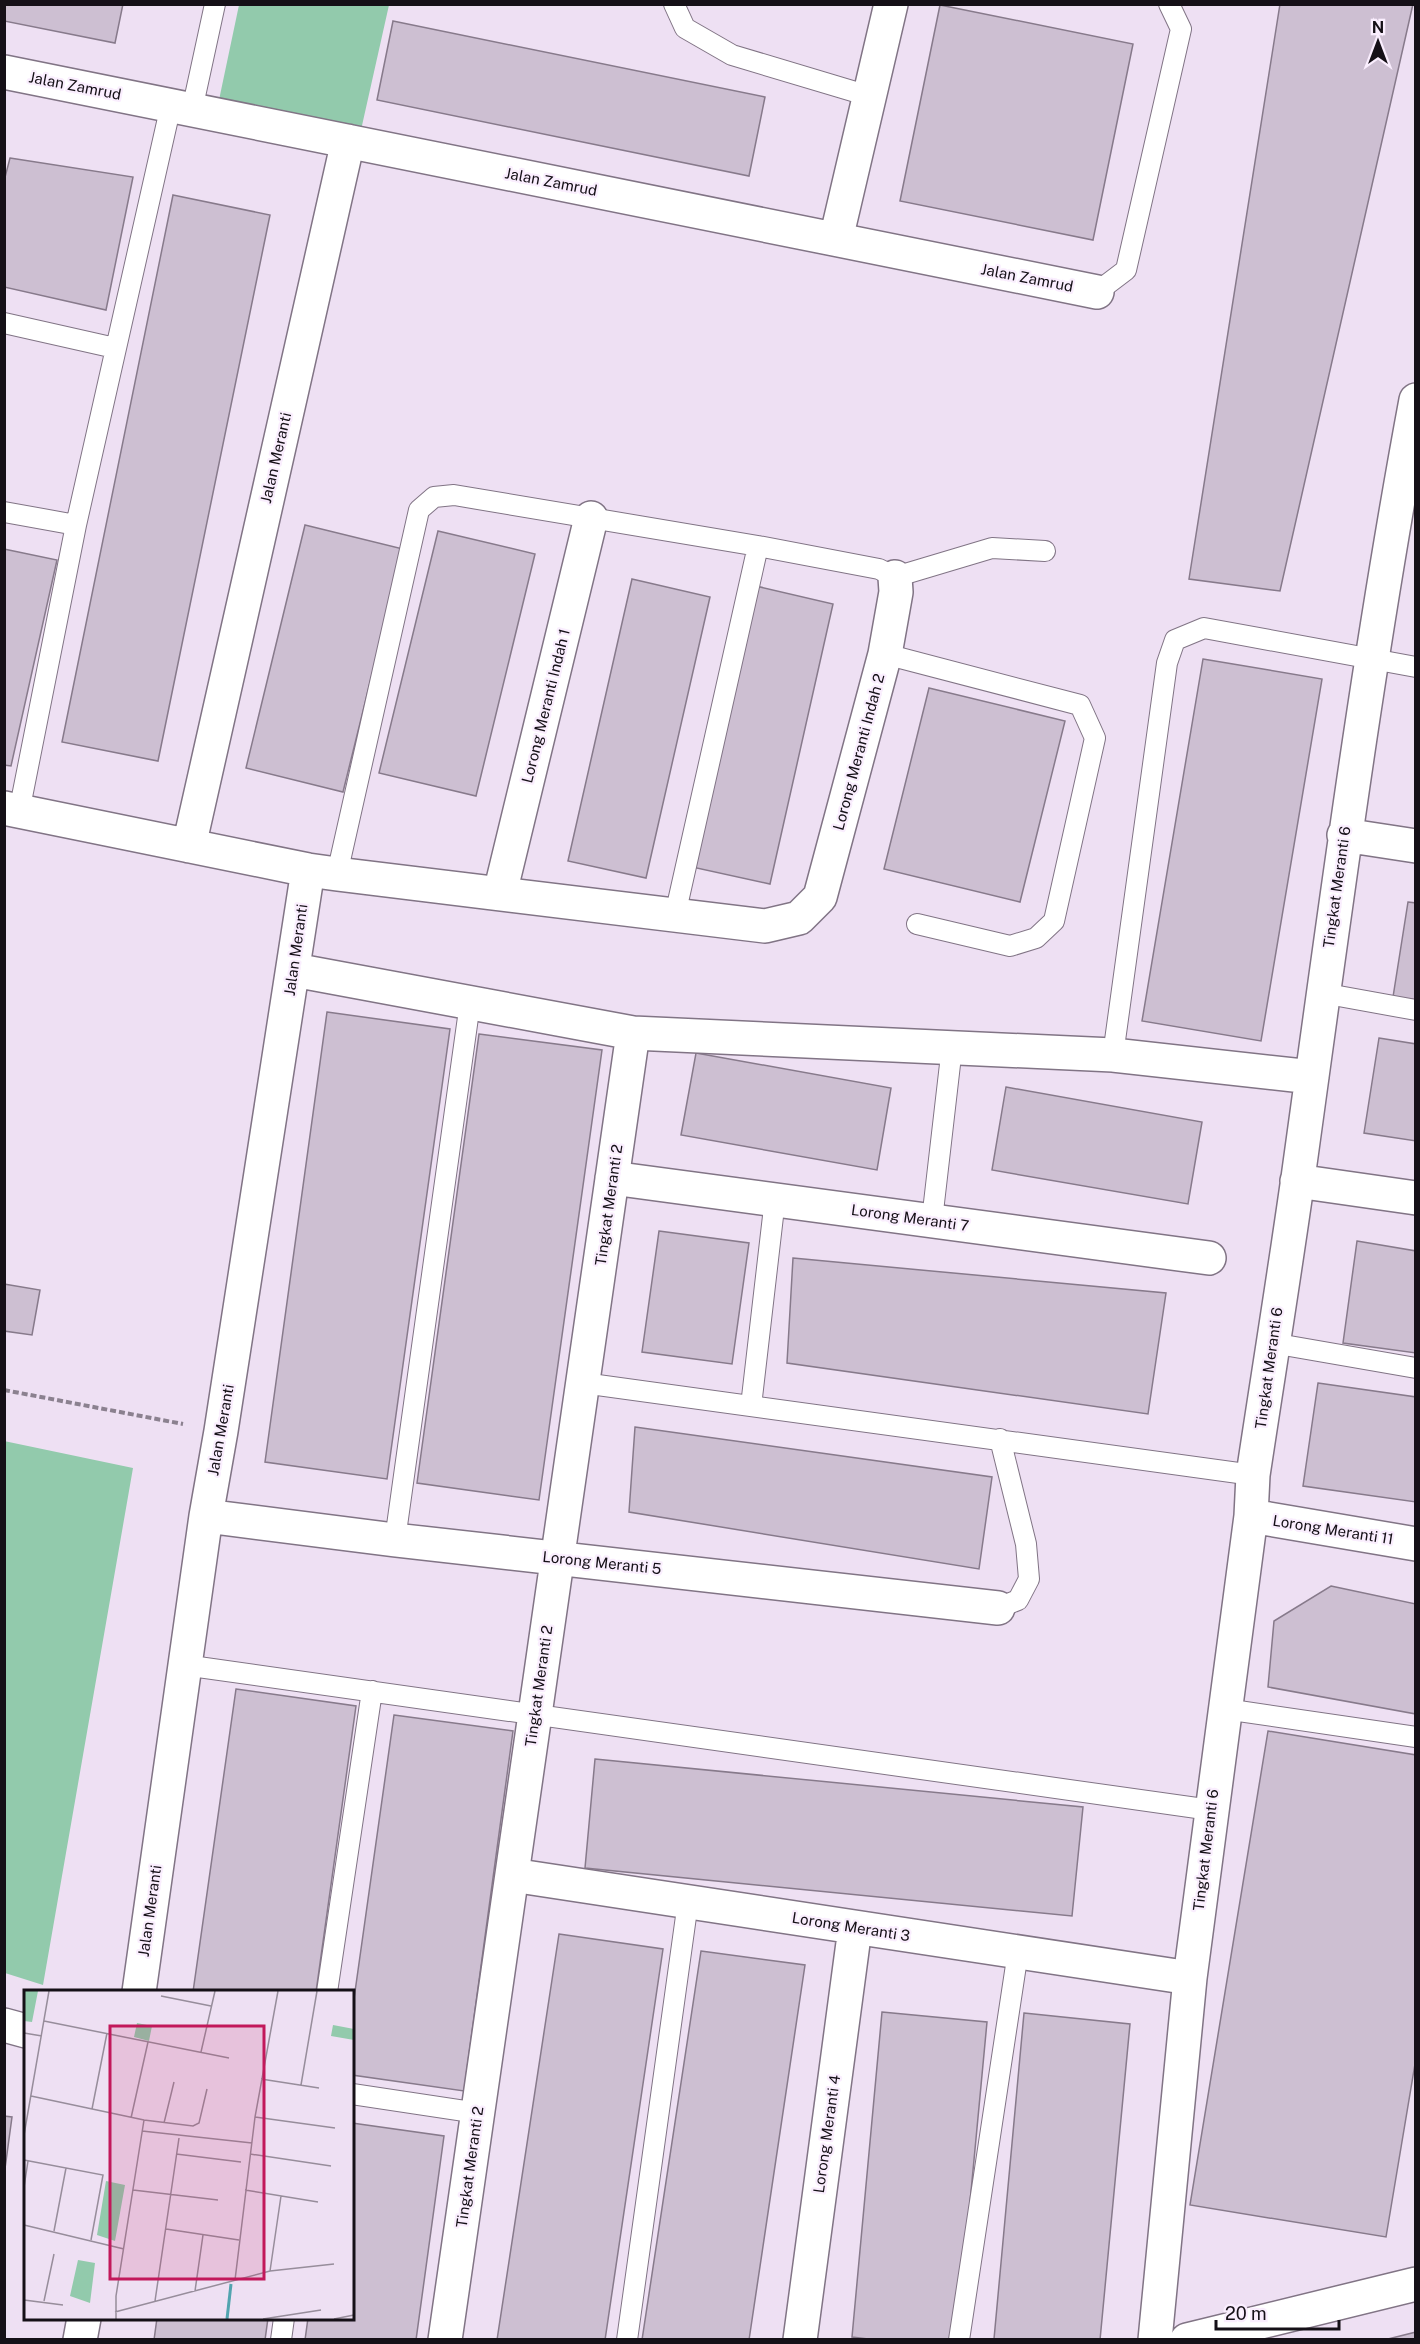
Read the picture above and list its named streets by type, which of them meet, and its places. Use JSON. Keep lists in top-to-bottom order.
{
  "streets": {
    "street": [
      "Jalan Zamrud",
      "Jalan Meranti",
      "Lorong Meranti Indah 1",
      "Lorong Meranti Indah 2",
      "Tingkat Meranti 6",
      "Tingkat Meranti 2",
      "Lorong Meranti 7",
      "Lorong Meranti 11",
      "Lorong Meranti 5",
      "Lorong Meranti 3",
      "Lorong Meranti 4"
    ]
  },
  "crossings": [
    ["Jalan Zamrud", "Jalan Meranti"],
    ["Jalan Meranti", "Lorong Meranti 5"],
    ["Tingkat Meranti 6", "Lorong Meranti 11"],
    ["Tingkat Meranti 6", "Lorong Meranti 3"],
    ["Tingkat Meranti 2", "Lorong Meranti 7"],
    ["Tingkat Meranti 2", "Lorong Meranti 5"],
    ["Tingkat Meranti 2", "Lorong Meranti 3"],
    ["Lorong Meranti 3", "Lorong Meranti 4"]
  ],
  "scale_bar": "20 m",
  "north": "top"
}
